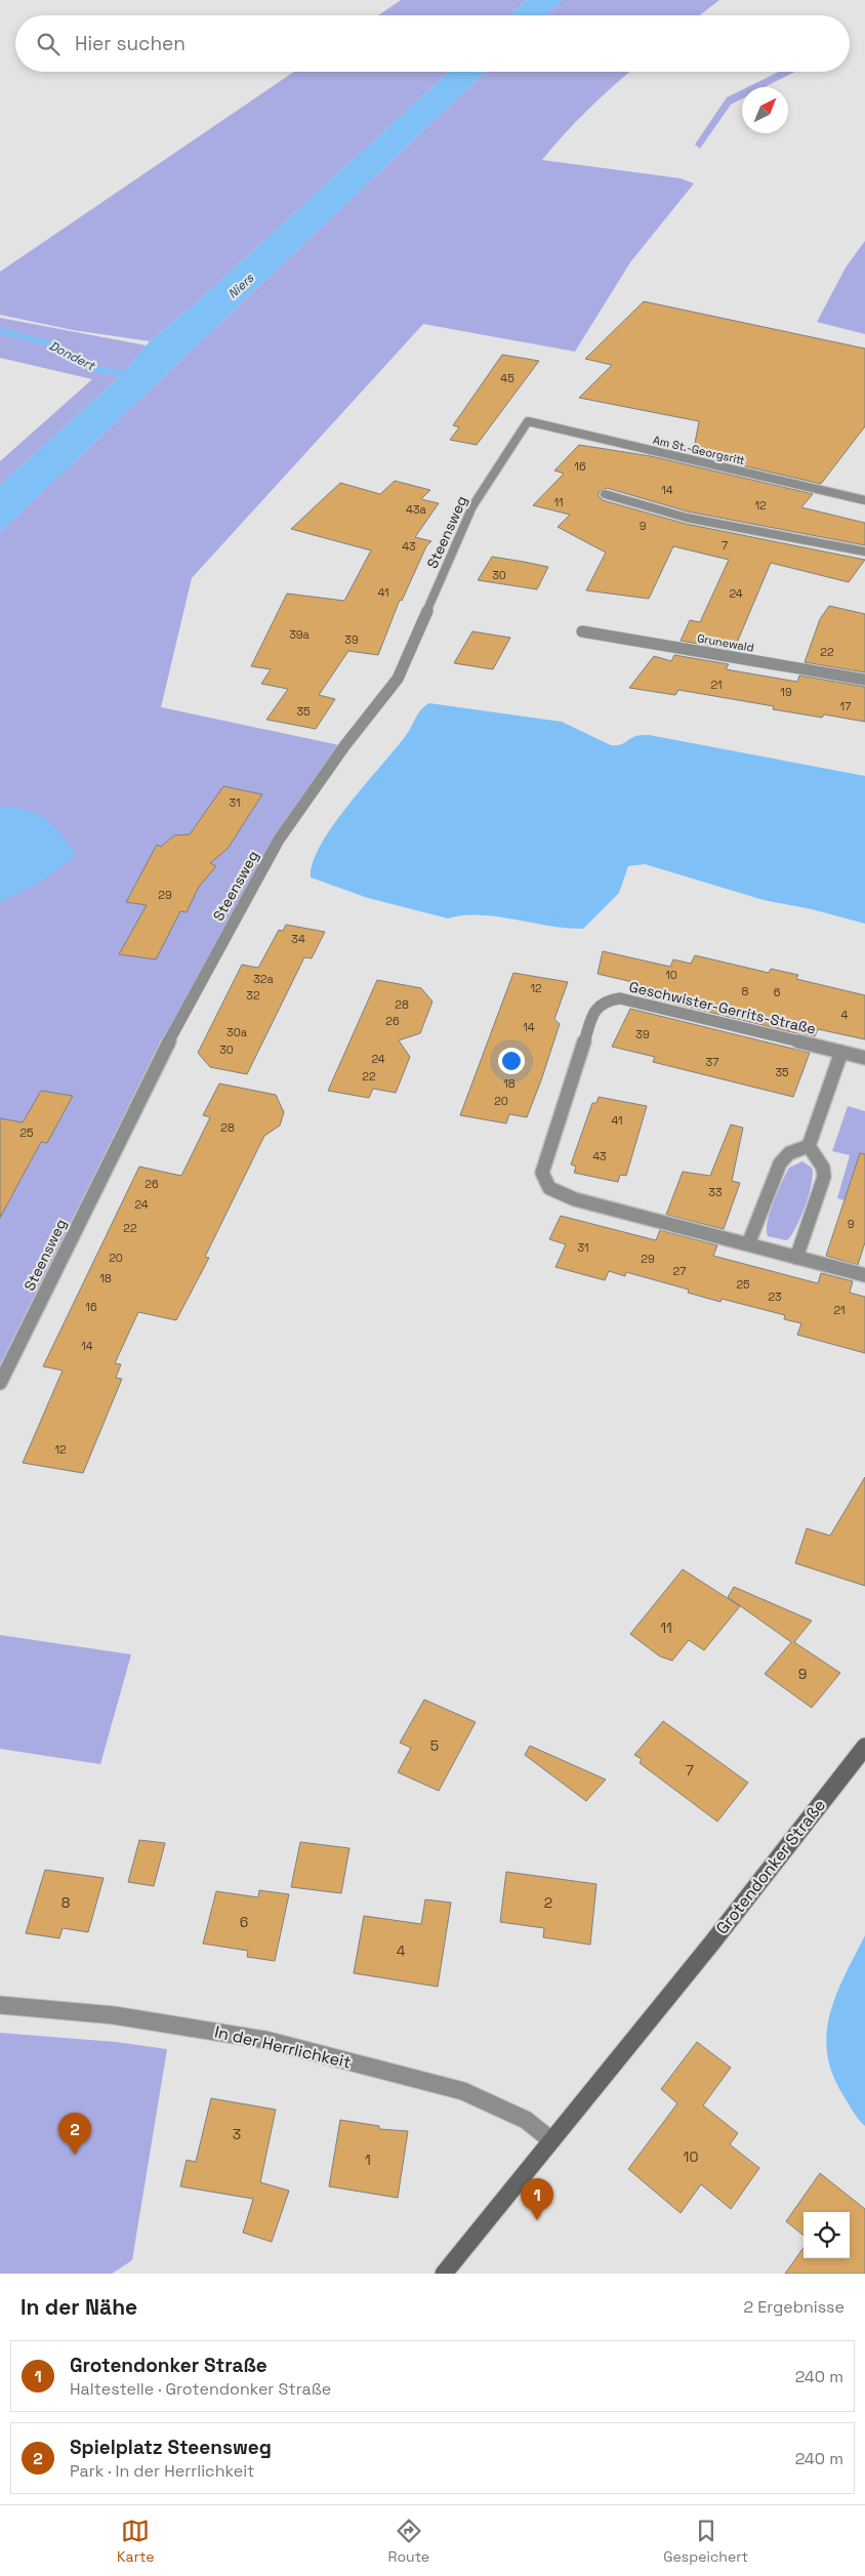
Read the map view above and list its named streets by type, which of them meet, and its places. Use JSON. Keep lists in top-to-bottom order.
{
  "streets": {
    "main road": ["Grotendonker Straße"],
    "street": [
      "Am St.-Georgsritt",
      "Steensweg",
      "Grunewald",
      "Geschwister-Gerrits-Straße",
      "In der Herrlichkeit"
    ]
  },
  "crossings": [
    ["Am St.-Georgsritt", "Steensweg"],
    ["Grotendonker Straße", "In der Herrlichkeit"]
  ],
  "water": ["Niers", "Dondert"],
  "house_numbers": [
    "45",
    "16",
    "14",
    "11",
    "12",
    "43a",
    "9",
    "7",
    "43",
    "30",
    "41",
    "24",
    "39a",
    "39",
    "22",
    "21",
    "19",
    "17",
    "35",
    "31",
    "29",
    "34",
    "10",
    "32a",
    "12",
    "8",
    "6",
    "32",
    "28",
    "4",
    "26",
    "14",
    "30a",
    "39",
    "30",
    "24",
    "37",
    "35",
    "22",
    "18",
    "20",
    "41",
    "28",
    "25",
    "43",
    "26",
    "33",
    "24",
    "9",
    "22",
    "31",
    "20",
    "29",
    "27",
    "18",
    "25",
    "23",
    "16",
    "21",
    "14",
    "12",
    "11",
    "9",
    "5",
    "7",
    "8",
    "2",
    "6",
    "4",
    "3",
    "10",
    "1"
  ],
  "north": "top right",
  "page": {
    "search": "Hier suchen",
    "pins": ["2", "1"],
    "heading": ["In der Nähe", "2 Ergebnisse"],
    "list": [
      {
        "mark": "1",
        "name": "Grotendonker Straße",
        "note": "Haltestelle · Grotendonker Straße",
        "value": "240 m"
      },
      {
        "mark": "2",
        "name": "Spielplatz Steensweg",
        "note": "Park · In der Herrlichkeit",
        "value": "240 m"
      }
    ],
    "nav": ["Karte", "Route", "Gespeichert"]
  }
}
